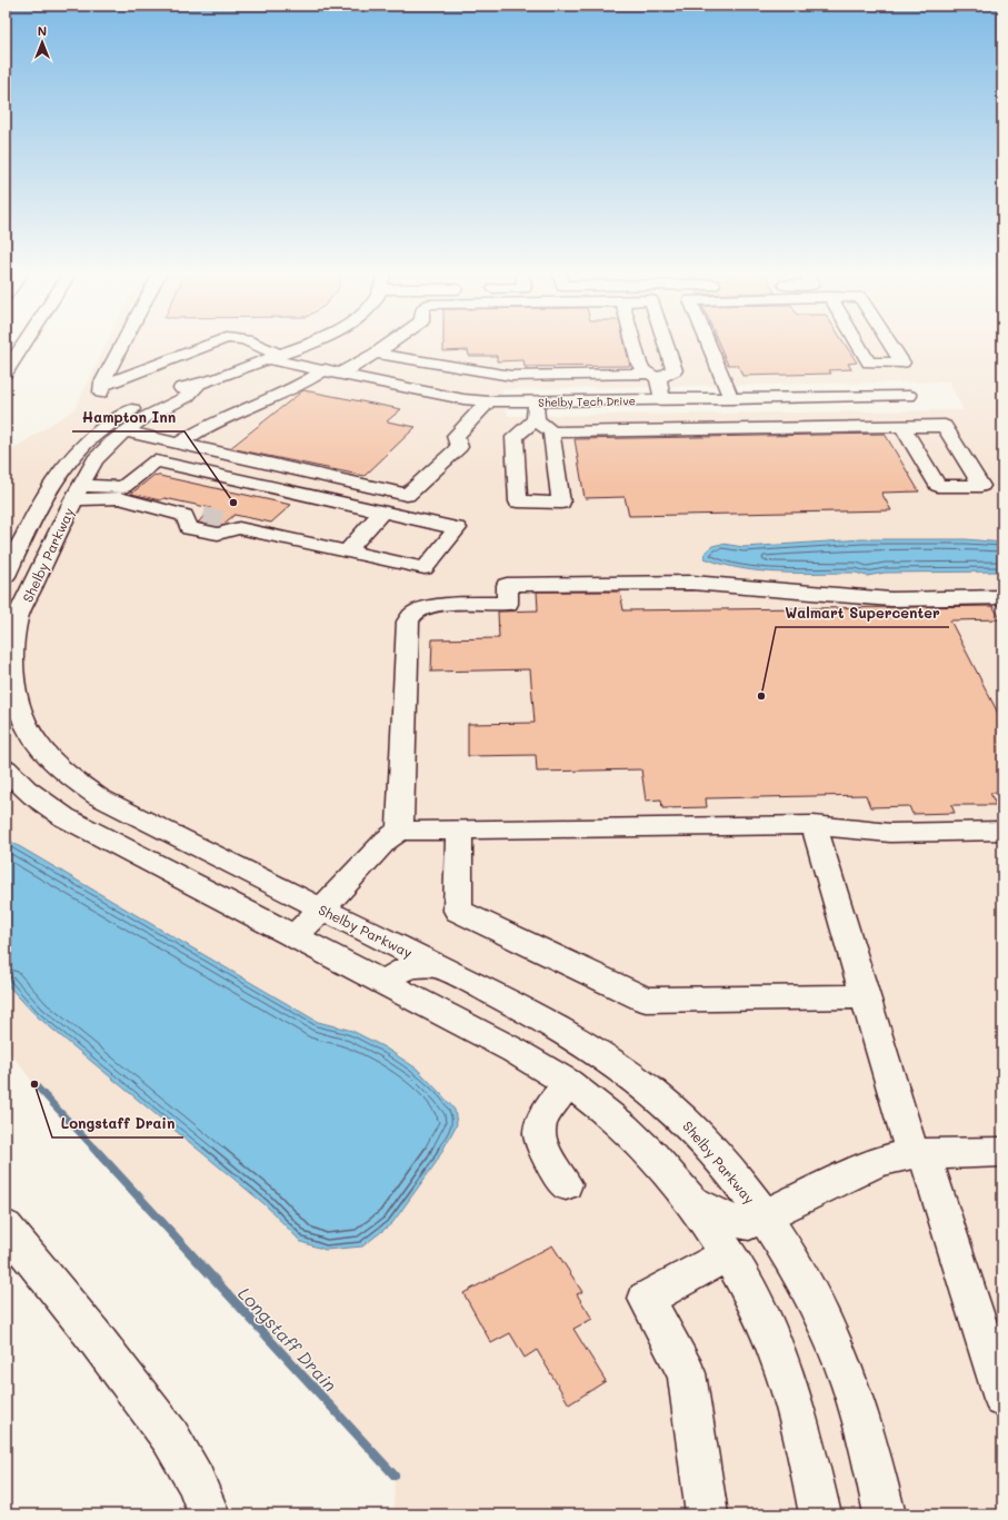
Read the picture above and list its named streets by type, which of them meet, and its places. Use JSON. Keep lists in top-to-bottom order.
{
  "streets": {
    "main road": ["Shelby Tech Drive", "Shelby Parkway"]
  },
  "crossings": [
    ["Shelby Tech Drive", "Shelby Parkway"]
  ],
  "water": ["Longstaff Drain"],
  "places": ["Hampton Inn", "Walmart Supercenter", "Longstaff Drain"],
  "north": "top"
}
